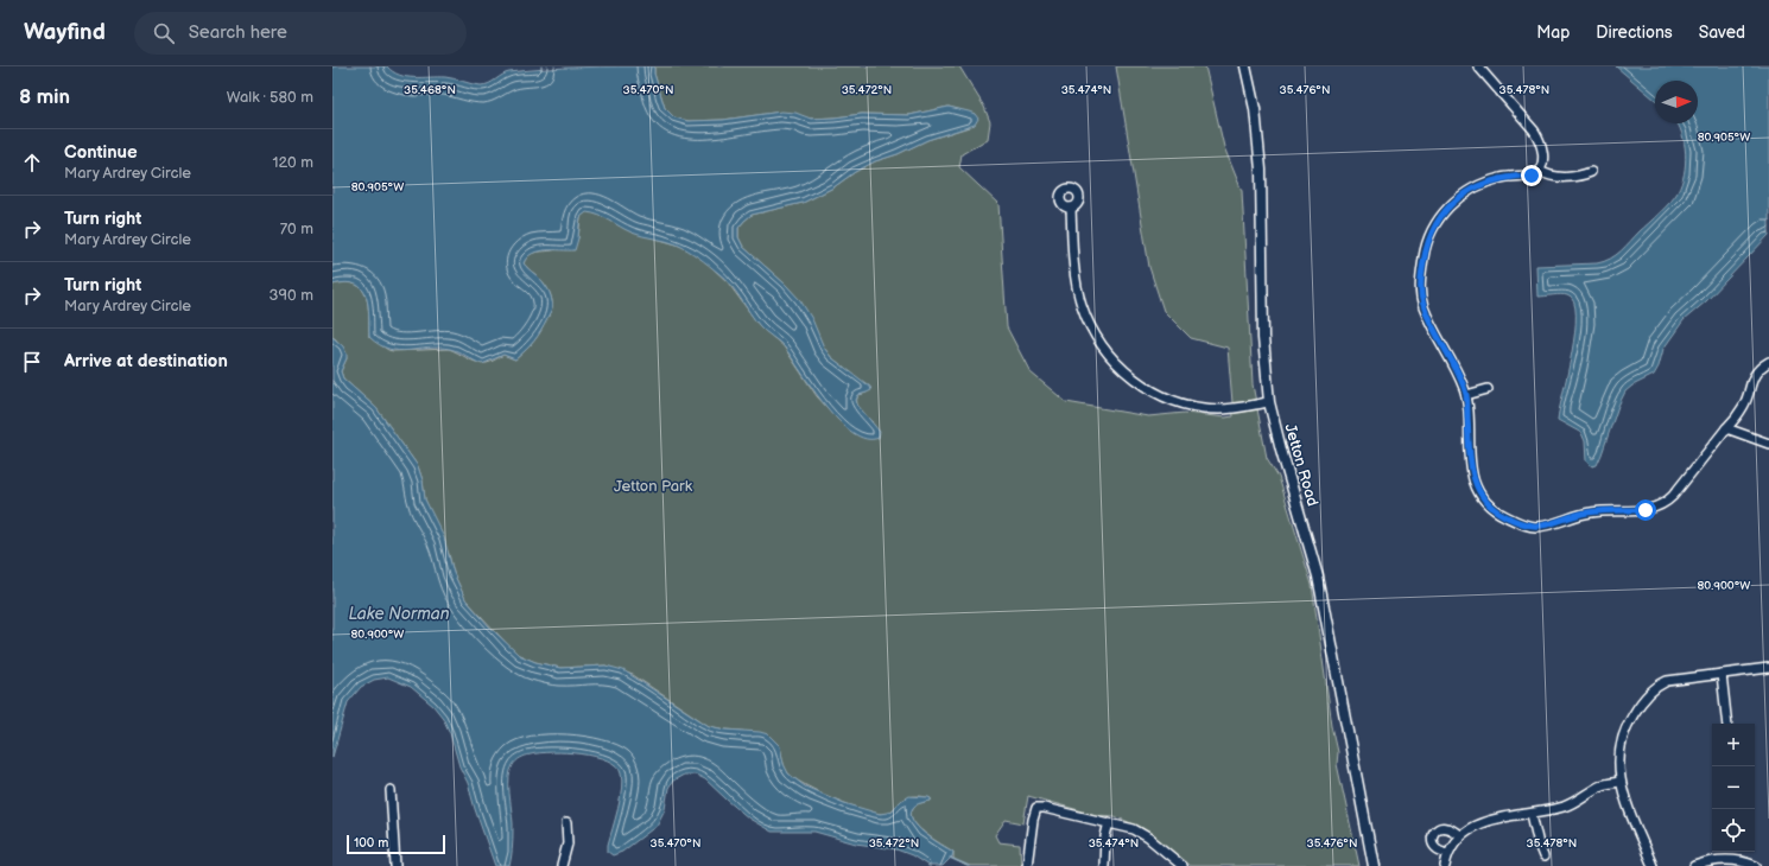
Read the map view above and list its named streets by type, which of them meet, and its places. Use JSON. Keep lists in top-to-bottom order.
{
  "streets": {
    "street": ["Jetton Road"]
  },
  "water": ["Lake Norman"],
  "parks": ["Jetton Park"],
  "scale_bar": "100 m",
  "north": "right",
  "page": {
    "header": "Wayfind",
    "search": "Search here",
    "nav": ["Map", "Directions", "Saved"],
    "heading": ["8 min", "Walk · 580 m"],
    "list": [
      ["Continue", "Mary Ardrey Circle", "120 m"],
      ["Turn right", "Mary Ardrey Circle", "70 m"],
      ["Turn right", "Mary Ardrey Circle", "390 m"],
      "Arrive at destination"
    ],
    "map_buttons": ["+", "−"],
    "scale": "100 m"
  },
  "coordinates": [
    "35.468°N",
    "35.470°N",
    "35.472°N",
    "35.474°N",
    "35.476°N",
    "35.478°N",
    "80.905°W",
    "80.900°W"
  ]
}
